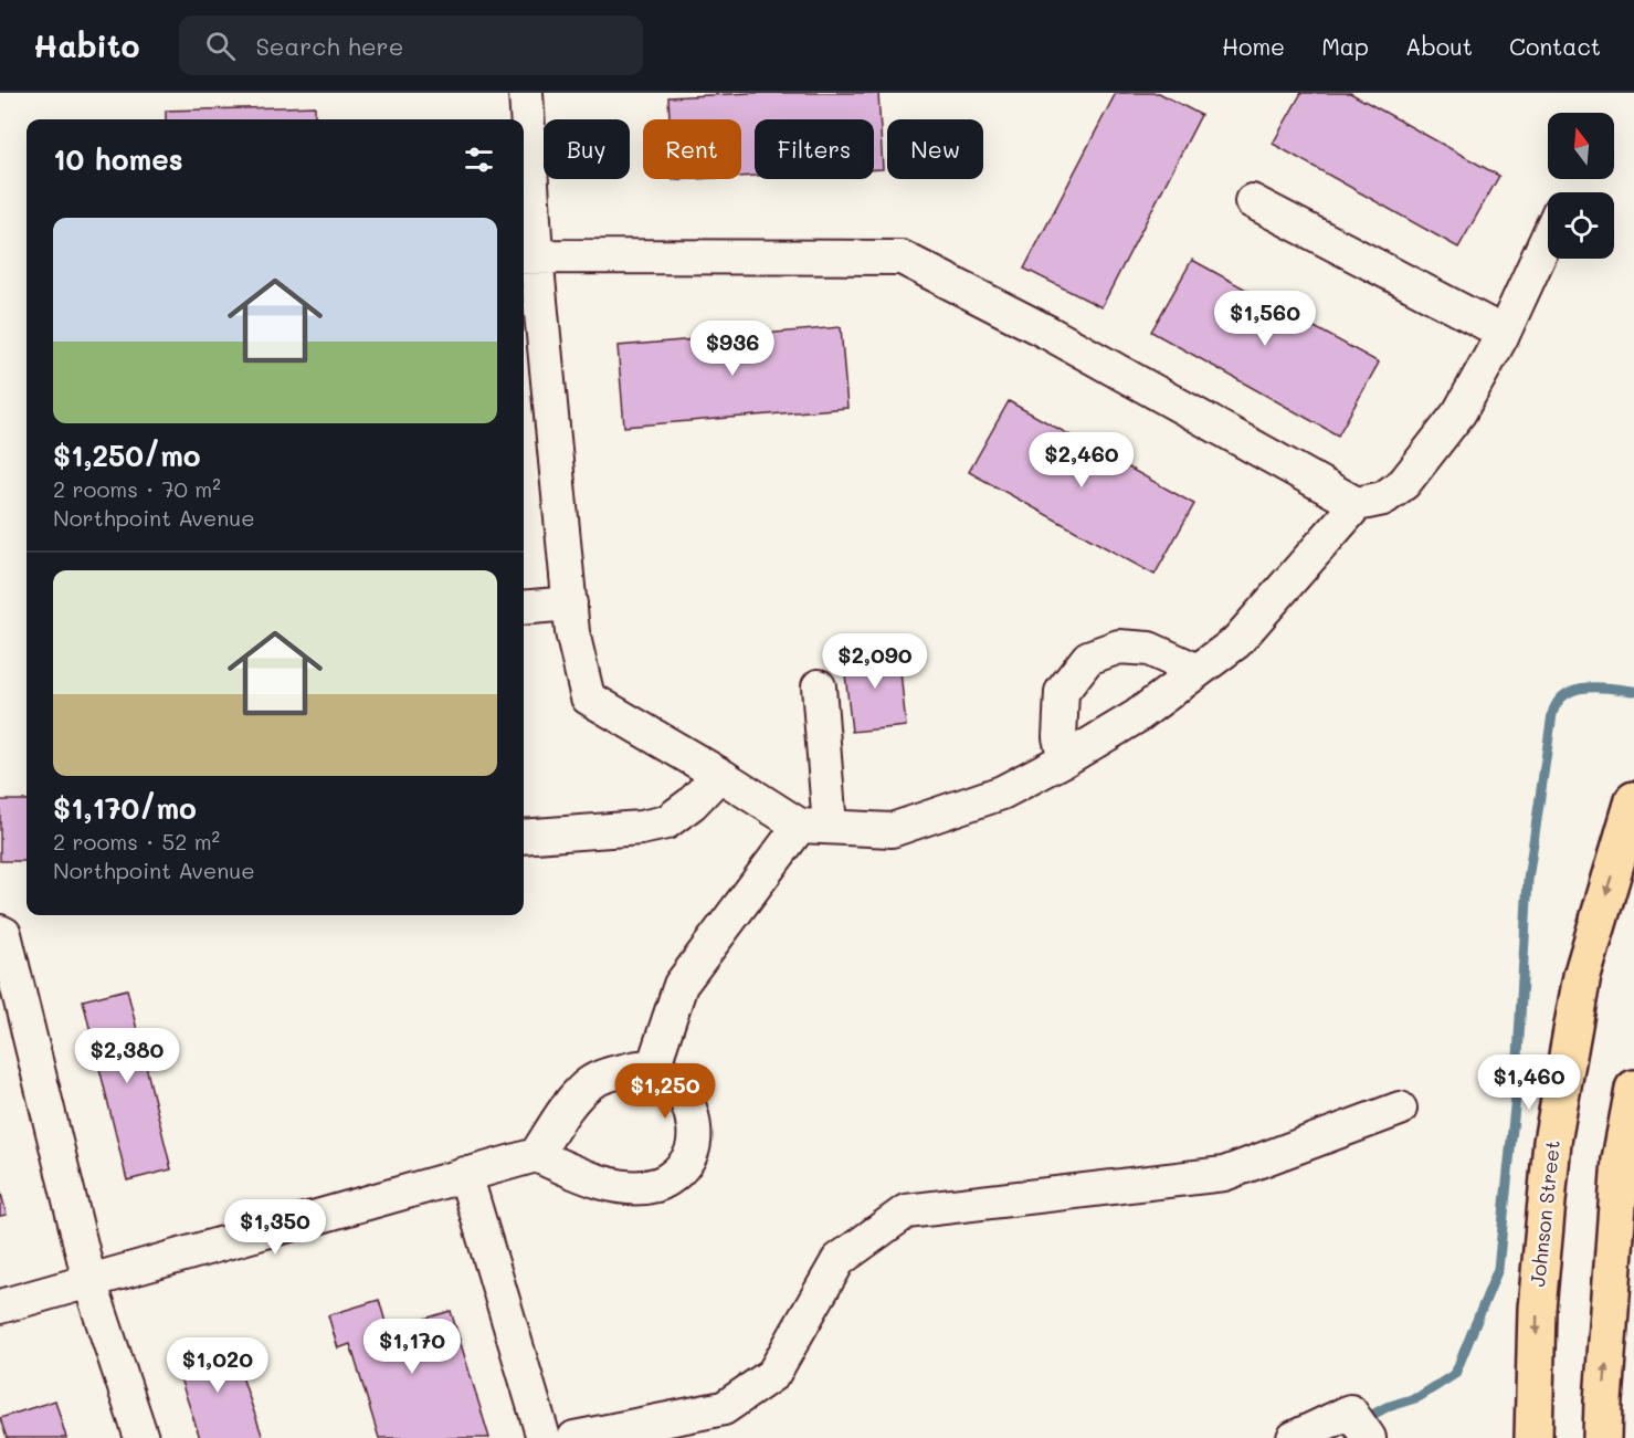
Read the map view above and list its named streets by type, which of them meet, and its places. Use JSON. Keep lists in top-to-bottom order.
{
  "streets": {
    "main road": ["Johnson Street"]
  },
  "north": "top",
  "page": {
    "header": "Habito",
    "search": "Search here",
    "nav": [
      "Home",
      "Map",
      "About",
      "Contact"
    ],
    "chip": [
      "Buy",
      "Rent",
      "Filters",
      "New"
    ],
    "heading": "10 homes",
    "list": [
      {
        "name": "$1,250/mo",
        "note": "2 rooms · 70 m² · Northpoint Avenue"
      },
      {
        "name": "$1,170/mo",
        "note": "2 rooms · 52 m² · Northpoint Avenue"
      }
    ],
    "price": [
      "$1,560",
      "$936",
      "$2,460",
      "$2,090",
      "$2,380",
      "$1,460",
      "$1,250",
      "$1,350",
      "$1,170",
      "$1,020"
    ]
  }
}
